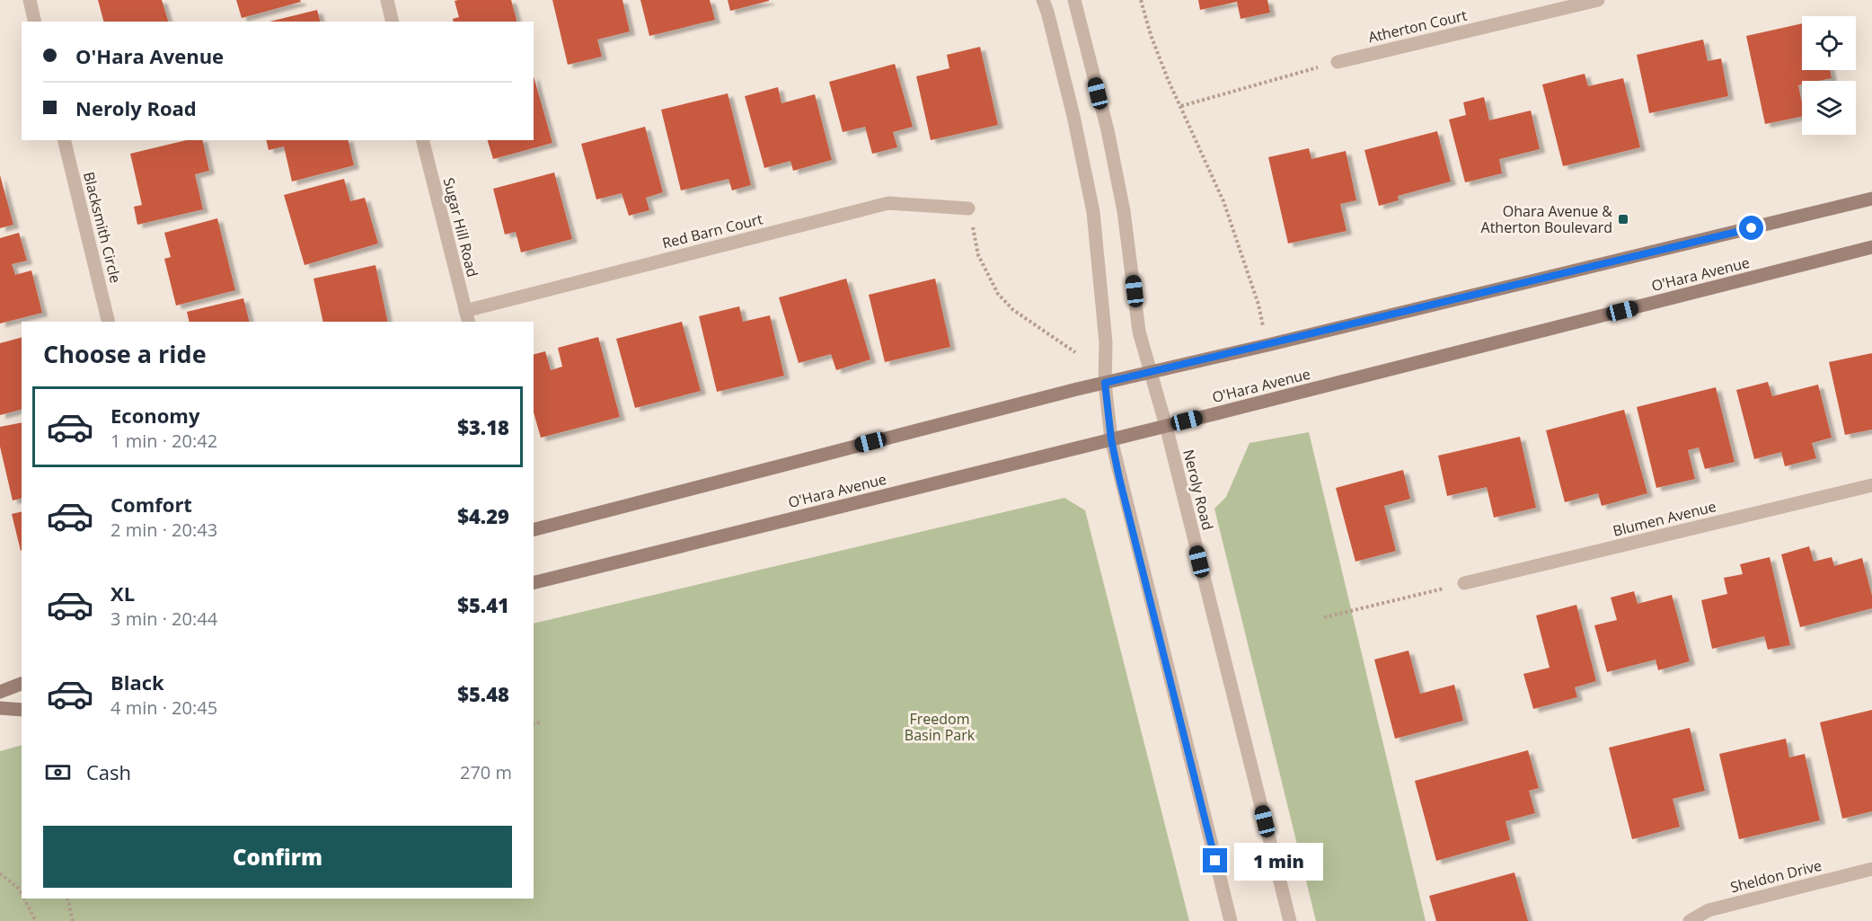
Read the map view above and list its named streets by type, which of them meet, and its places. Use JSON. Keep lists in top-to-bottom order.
{
  "streets": {
    "main road": ["O'Hara Avenue"],
    "street": [
      "Atherton Court",
      "Blacksmith Circle",
      "Sugar Hill Road",
      "Red Barn Court",
      "Neroly Road",
      "Blumen Avenue",
      "Sheldon Drive"
    ]
  },
  "crossings": [
    ["Sugar Hill Road", "Red Barn Court"],
    ["O'Hara Avenue", "Neroly Road"]
  ],
  "parks": ["Freedom Basin Park"],
  "places": {
    "transit": ["Ohara Avenue & Atherton Boulevard"]
  },
  "page": {
    "banner": ["O'Hara Avenue", "Neroly Road"],
    "heading": "Choose a ride",
    "list": [
      {
        "name": "Economy",
        "note": "1 min · 20:42",
        "value": "$3.18"
      },
      {
        "name": "Comfort",
        "note": "2 min · 20:43",
        "value": "$4.29"
      },
      {
        "name": "XL",
        "note": "3 min · 20:44",
        "value": "$5.41"
      },
      {
        "name": "Black",
        "note": "4 min · 20:45",
        "value": "$5.48"
      }
    ],
    "pay": ["Cash", "270 m"],
    "buttons": "Confirm",
    "bubble": "1 min"
  }
}
